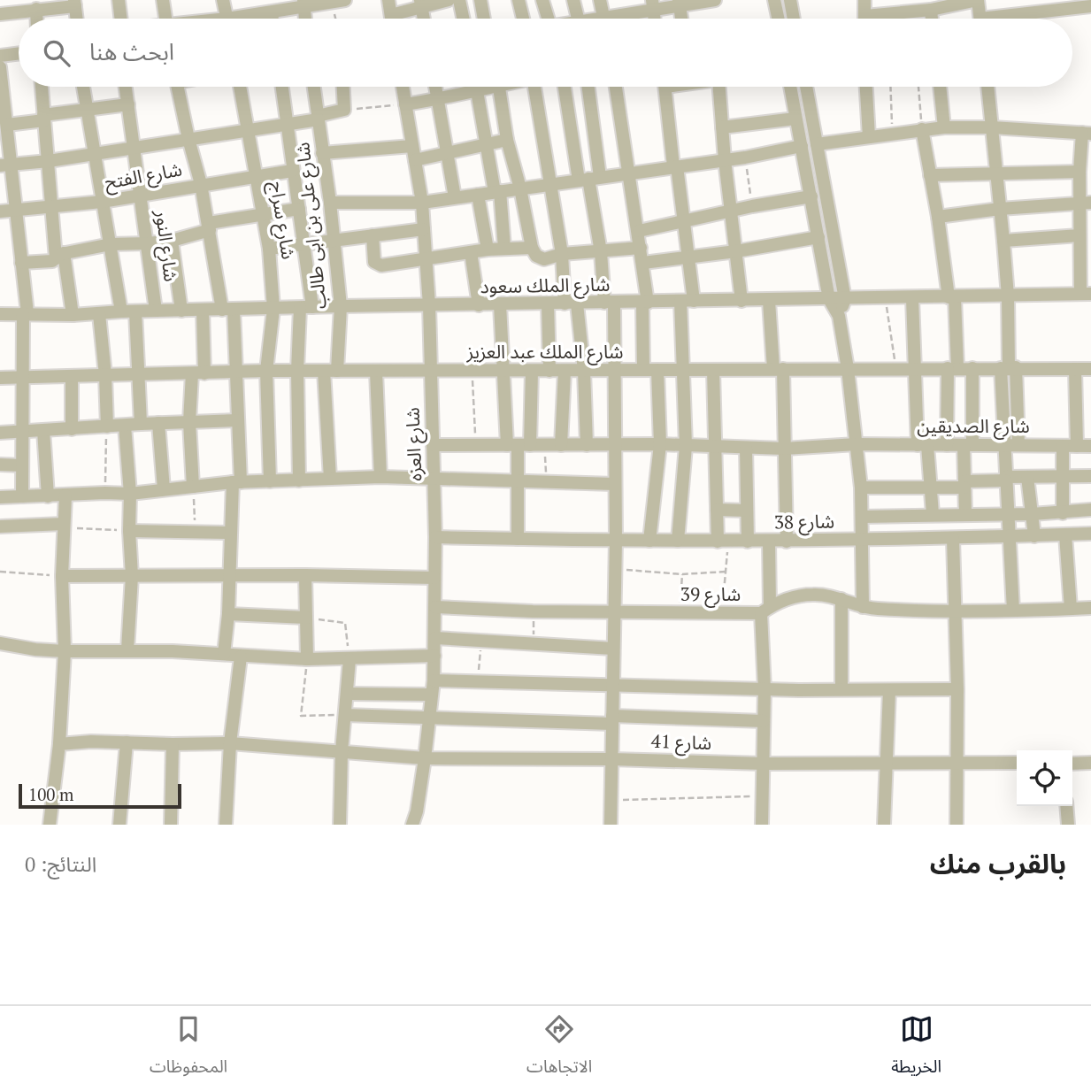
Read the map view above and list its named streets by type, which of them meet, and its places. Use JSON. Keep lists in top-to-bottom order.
{
  "streets": {
    "street": [
      "شارع الفتح",
      "شارع سراج",
      "شارع على بن ابى طالب",
      "شارع النور",
      "شارع الملك سعود",
      "شارع الملك عبد العزيز",
      "شارع الصديقين",
      "شارع العزه",
      "شارع 38",
      "شارع 39",
      "شارع 41"
    ]
  },
  "crossings": [
    ["شارع الفتح", "شارع سراج"],
    ["شارع الفتح", "شارع النور"],
    ["شارع سراج", "شارع الملك سعود"],
    ["شارع سراج", "شارع الملك عبد العزيز"],
    ["شارع على بن ابى طالب", "شارع الملك سعود"],
    ["شارع على بن ابى طالب", "شارع الملك عبد العزيز"],
    ["شارع النور", "شارع الملك سعود"],
    ["شارع الملك سعود", "شارع العزه"],
    ["شارع الملك عبد العزيز", "شارع العزه"],
    ["شارع الصديقين", "شارع العزه"],
    ["شارع العزه", "شارع 38"],
    ["شارع العزه", "شارع 39"],
    ["شارع العزه", "شارع 41"]
  ],
  "scale_bar": "100 m",
  "page": {
    "search": "ابحث هنا",
    "scale": "100 m",
    "heading": ["بالقرب منك", "النتائج: 0"],
    "nav": ["الخريطة", "الاتجاهات", "المحفوظات"]
  }
}
